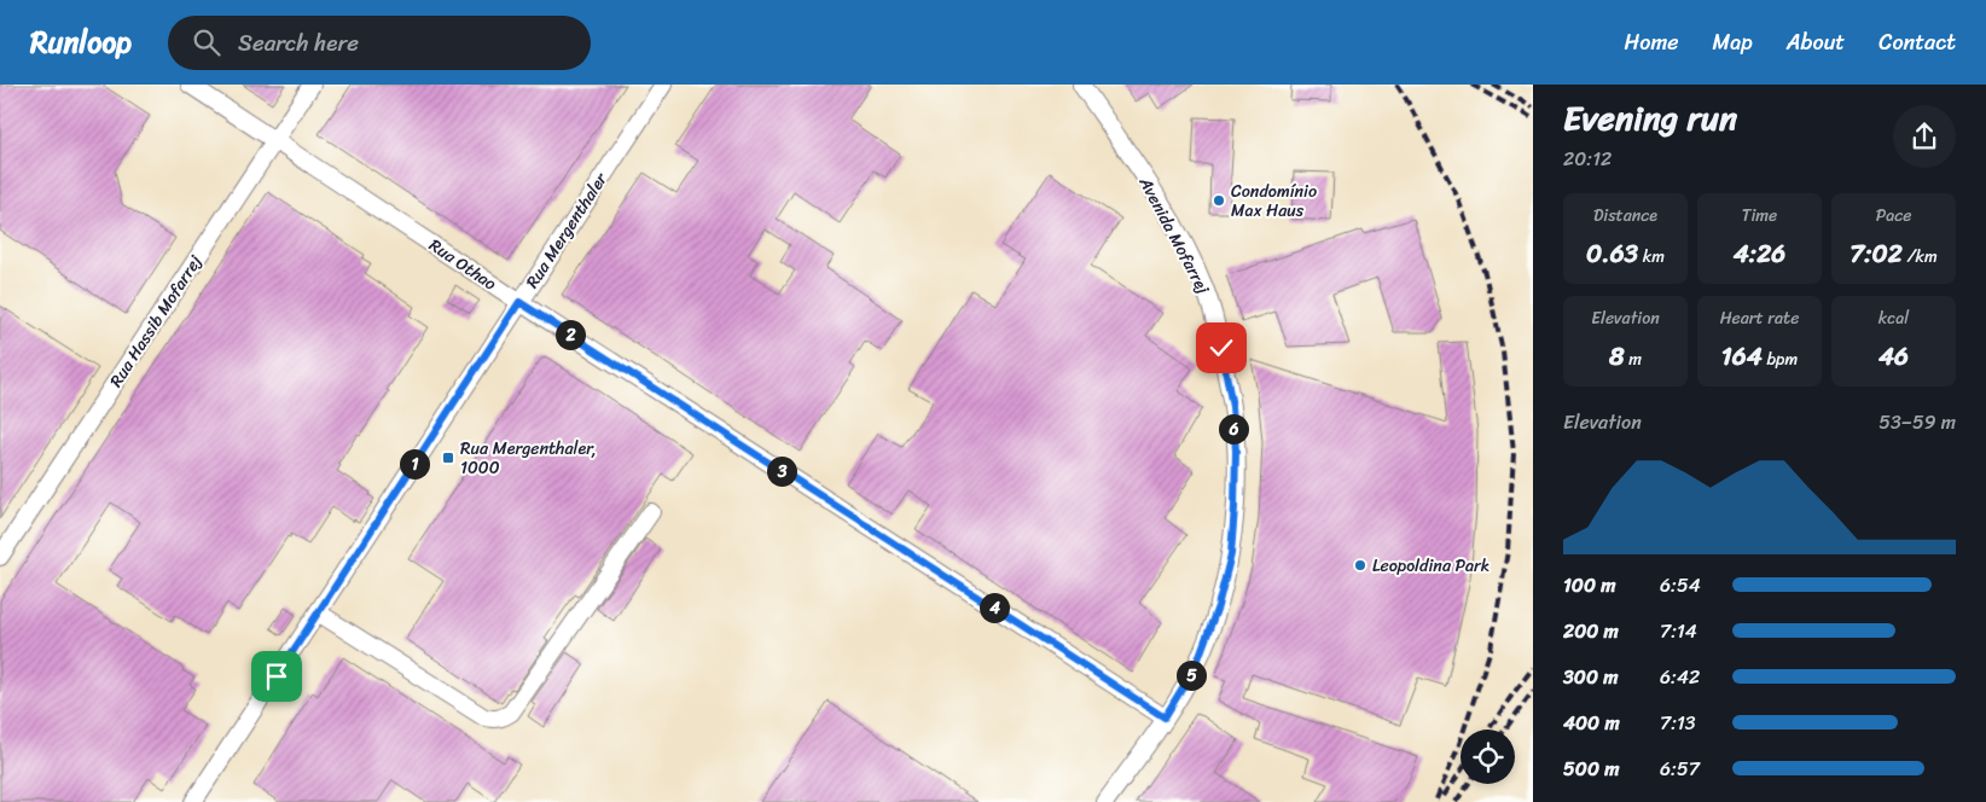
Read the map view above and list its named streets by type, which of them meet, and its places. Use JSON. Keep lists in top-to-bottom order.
{
  "streets": {
    "street": [
      "Rua Mergenthaler",
      "Avenida Mofarrej",
      "Rua Othao",
      "Rua Hassib Mofarrej"
    ]
  },
  "crossings": [
    ["Rua Mergenthaler", "Rua Othao"],
    ["Avenida Mofarrej", "Rua Othao"],
    ["Rua Othao", "Rua Hassib Mofarrej"]
  ],
  "places": {
    "other": ["Condomínio Max Haus", "Leopoldina Park"],
    "transit": ["Rua Mergenthaler, 1000"]
  },
  "page": {
    "header": "Runloop",
    "search": "Search here",
    "nav": [
      "Home",
      "Map",
      "About",
      "Contact"
    ],
    "heading": ["Evening run", "20:12"],
    "stats": [
      ["Distance", "0.63 km"],
      ["Time", "4:26"],
      ["Pace", "7:02 /km"],
      ["Elevation", "8 m"],
      ["Heart rate", "164 bpm"],
      ["kcal", "46"]
    ],
    "pins": [
      "2",
      "6",
      "1",
      "3",
      "4",
      "5"
    ],
    "chart": ["Elevation", "53–59 m"],
    "list": [
      {
        "name": "100 m",
        "note": "6:54"
      },
      {
        "name": "200 m",
        "note": "7:14"
      },
      {
        "name": "300 m",
        "note": "6:42"
      },
      {
        "name": "400 m",
        "note": "7:13"
      },
      {
        "name": "500 m",
        "note": "6:57"
      }
    ]
  }
}
